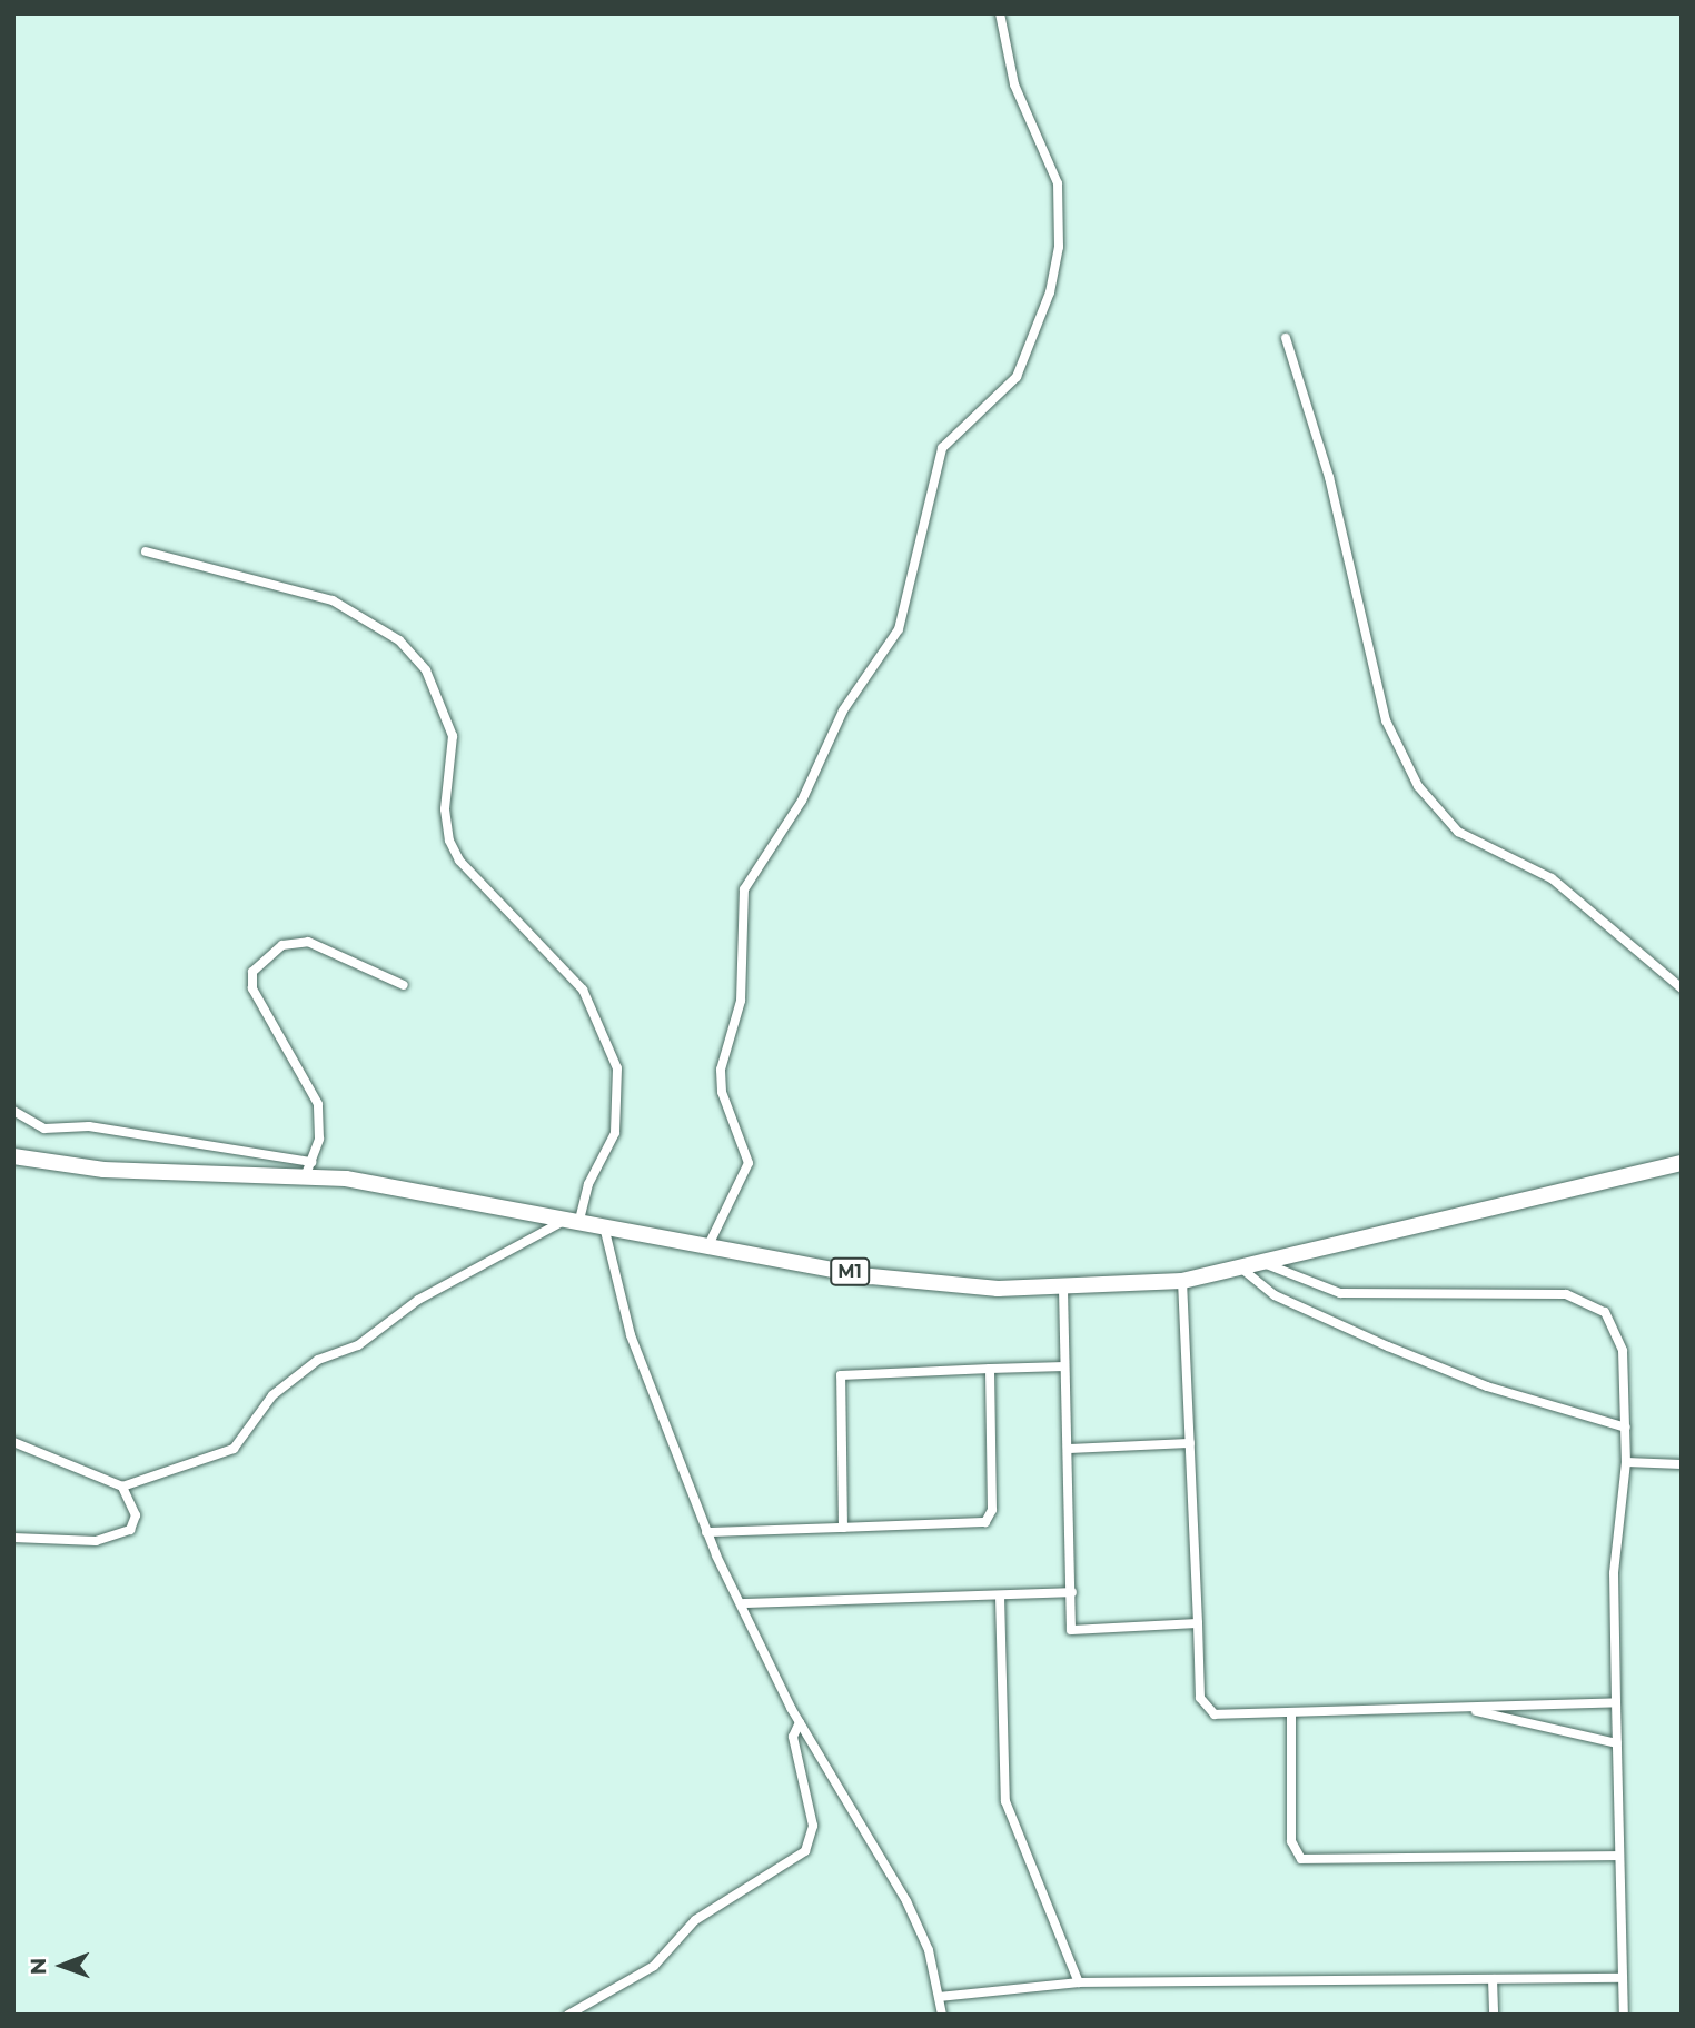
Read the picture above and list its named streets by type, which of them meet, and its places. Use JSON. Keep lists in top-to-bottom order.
{
  "streets": {
    "highway": ["M1"]
  },
  "north": "left"
}
